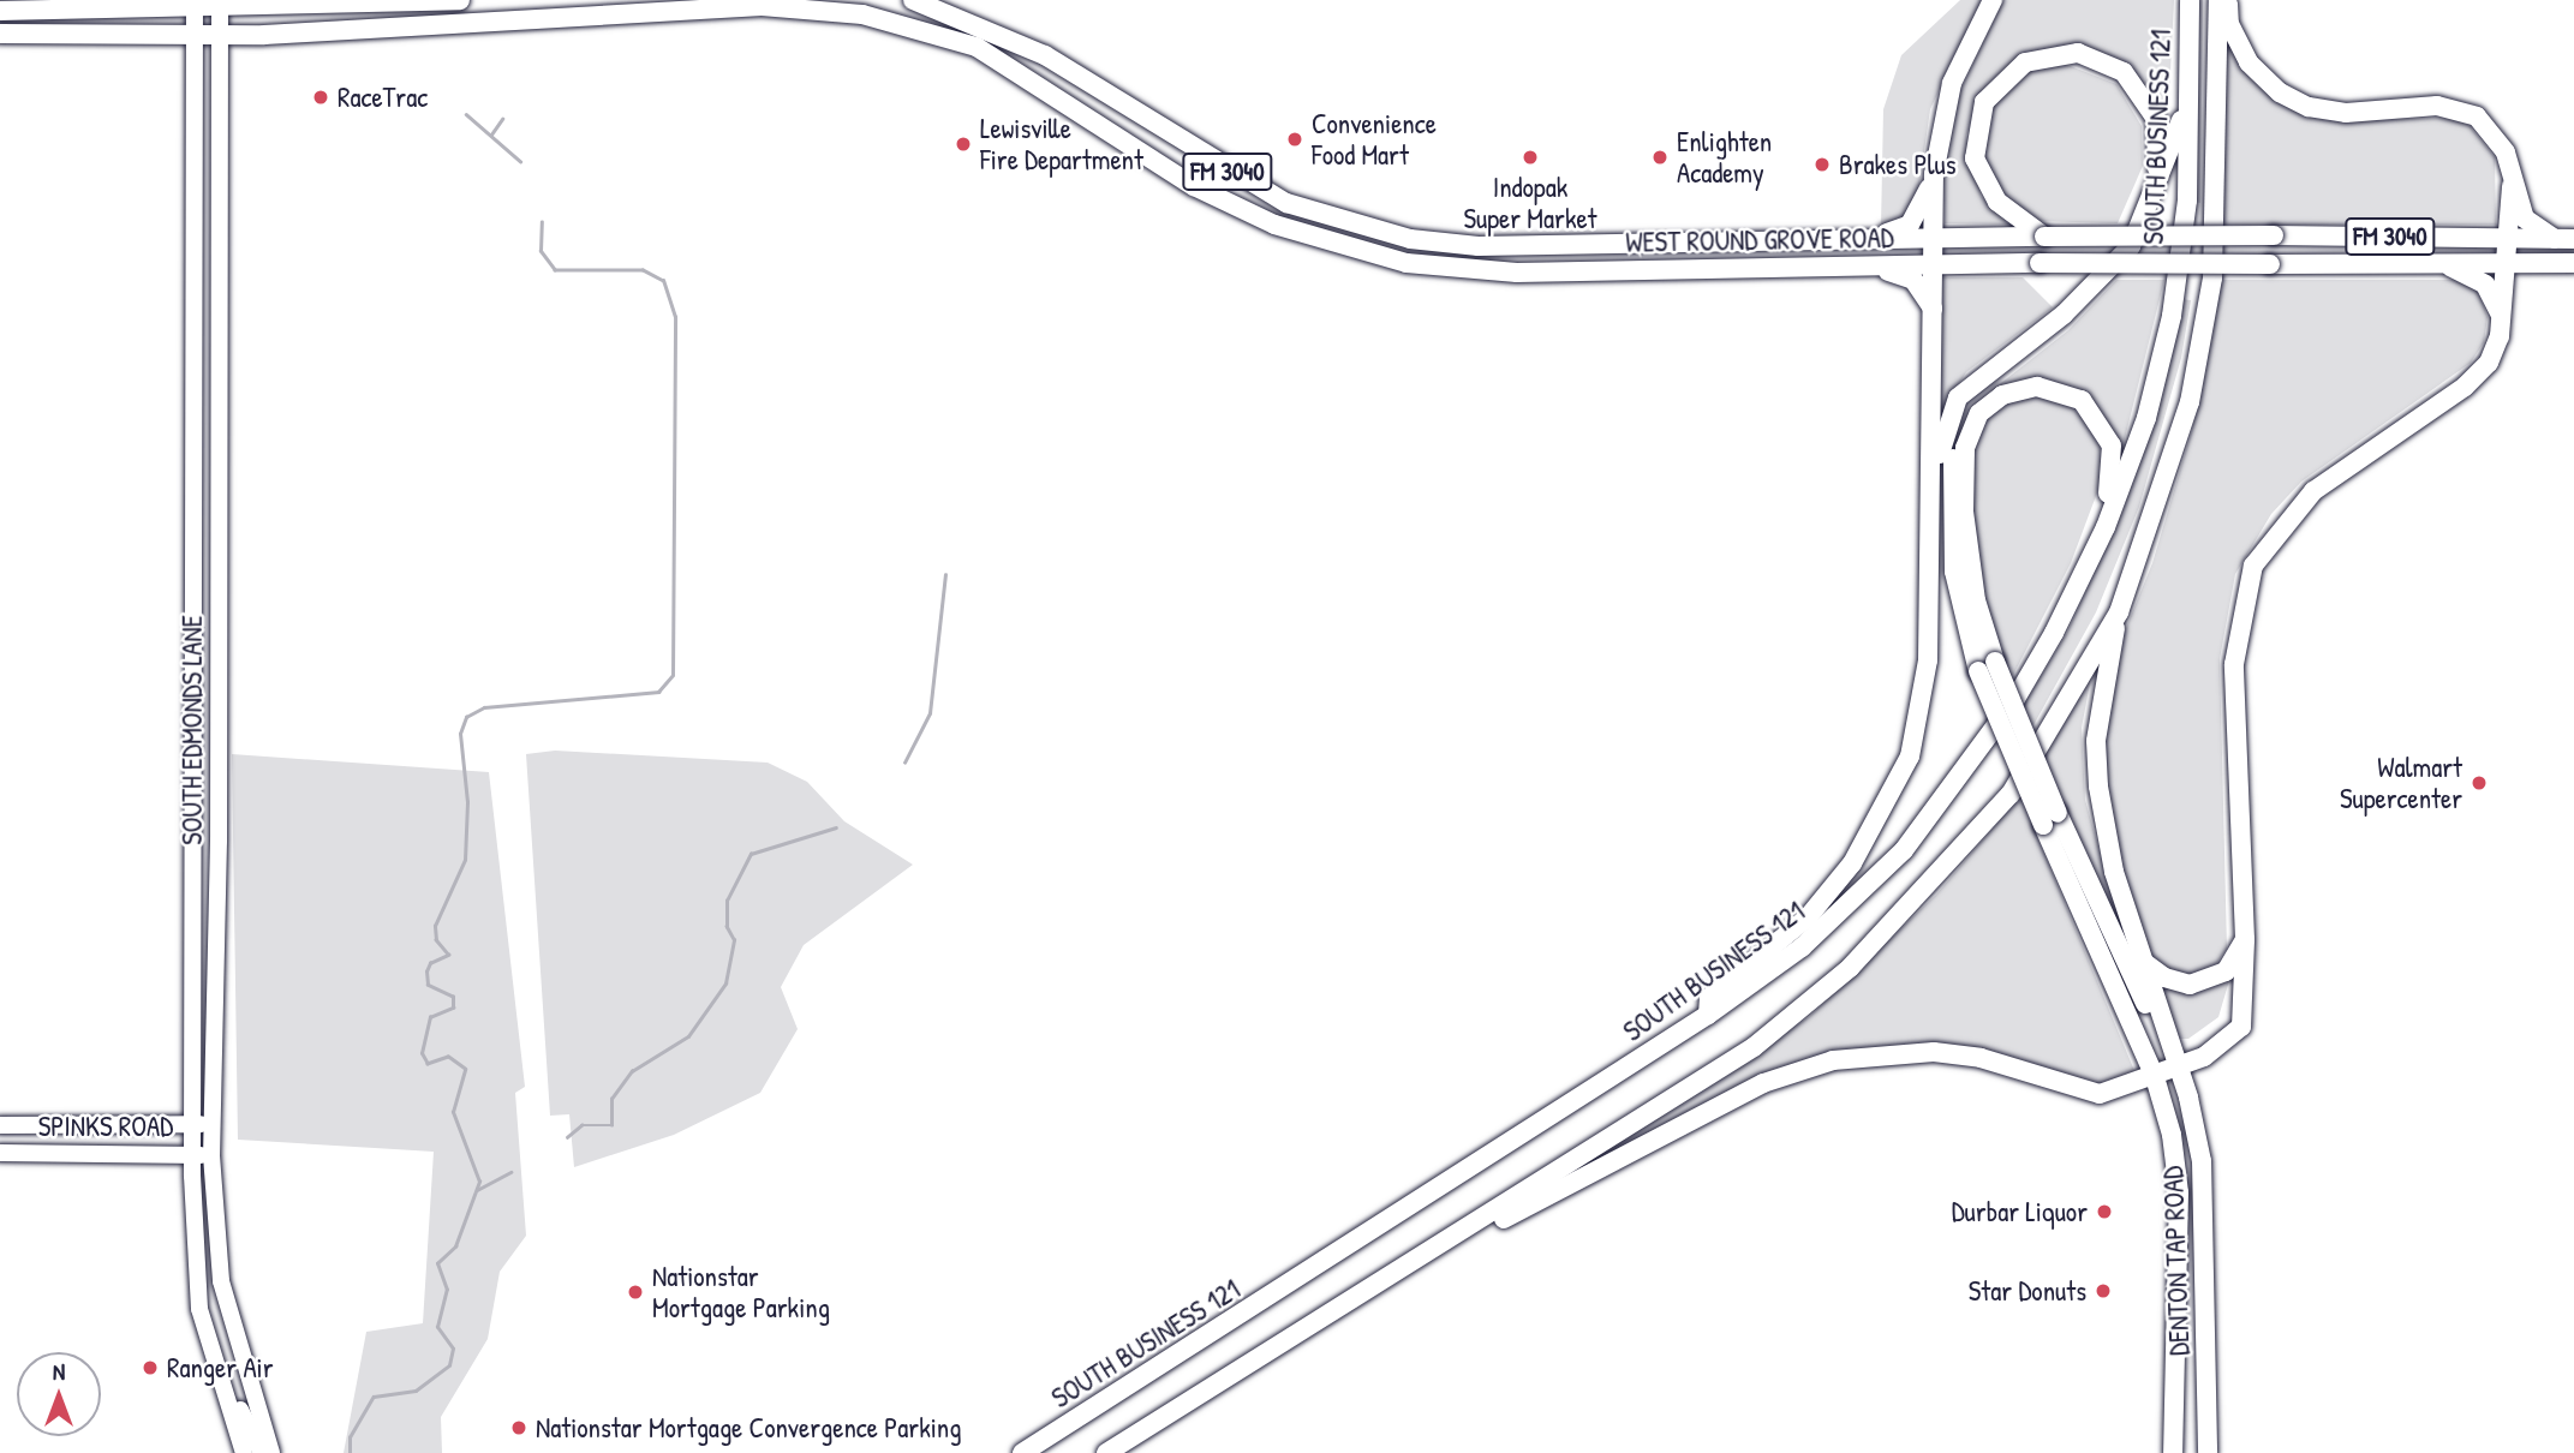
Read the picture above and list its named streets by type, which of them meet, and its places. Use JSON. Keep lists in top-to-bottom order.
{
  "streets": {
    "main road": [
      "SOUTH BUSINESS 121",
      "FM 3040",
      "WEST ROUND GROVE ROAD",
      "SOUTH EDMONDS LANE",
      "SPINKS ROAD",
      "DENTON TAP ROAD"
    ]
  },
  "crossings": [
    ["FM 3040", "WEST ROUND GROVE ROAD"],
    ["WEST ROUND GROVE ROAD", "SOUTH EDMONDS LANE"],
    ["SOUTH EDMONDS LANE", "SPINKS ROAD"]
  ],
  "places": [
    "RaceTrac",
    "Convenience Food Mart",
    "Lewisville Fire Department",
    "Indopak Super Market",
    "Enlighten Academy",
    "Brakes Plus",
    "Walmart Supercenter",
    "Durbar Liquor",
    "Star Donuts",
    "Nationstar Mortgage Parking",
    "Ranger Air",
    "Nationstar Mortgage Convergence Parking"
  ],
  "north": "top"
}
